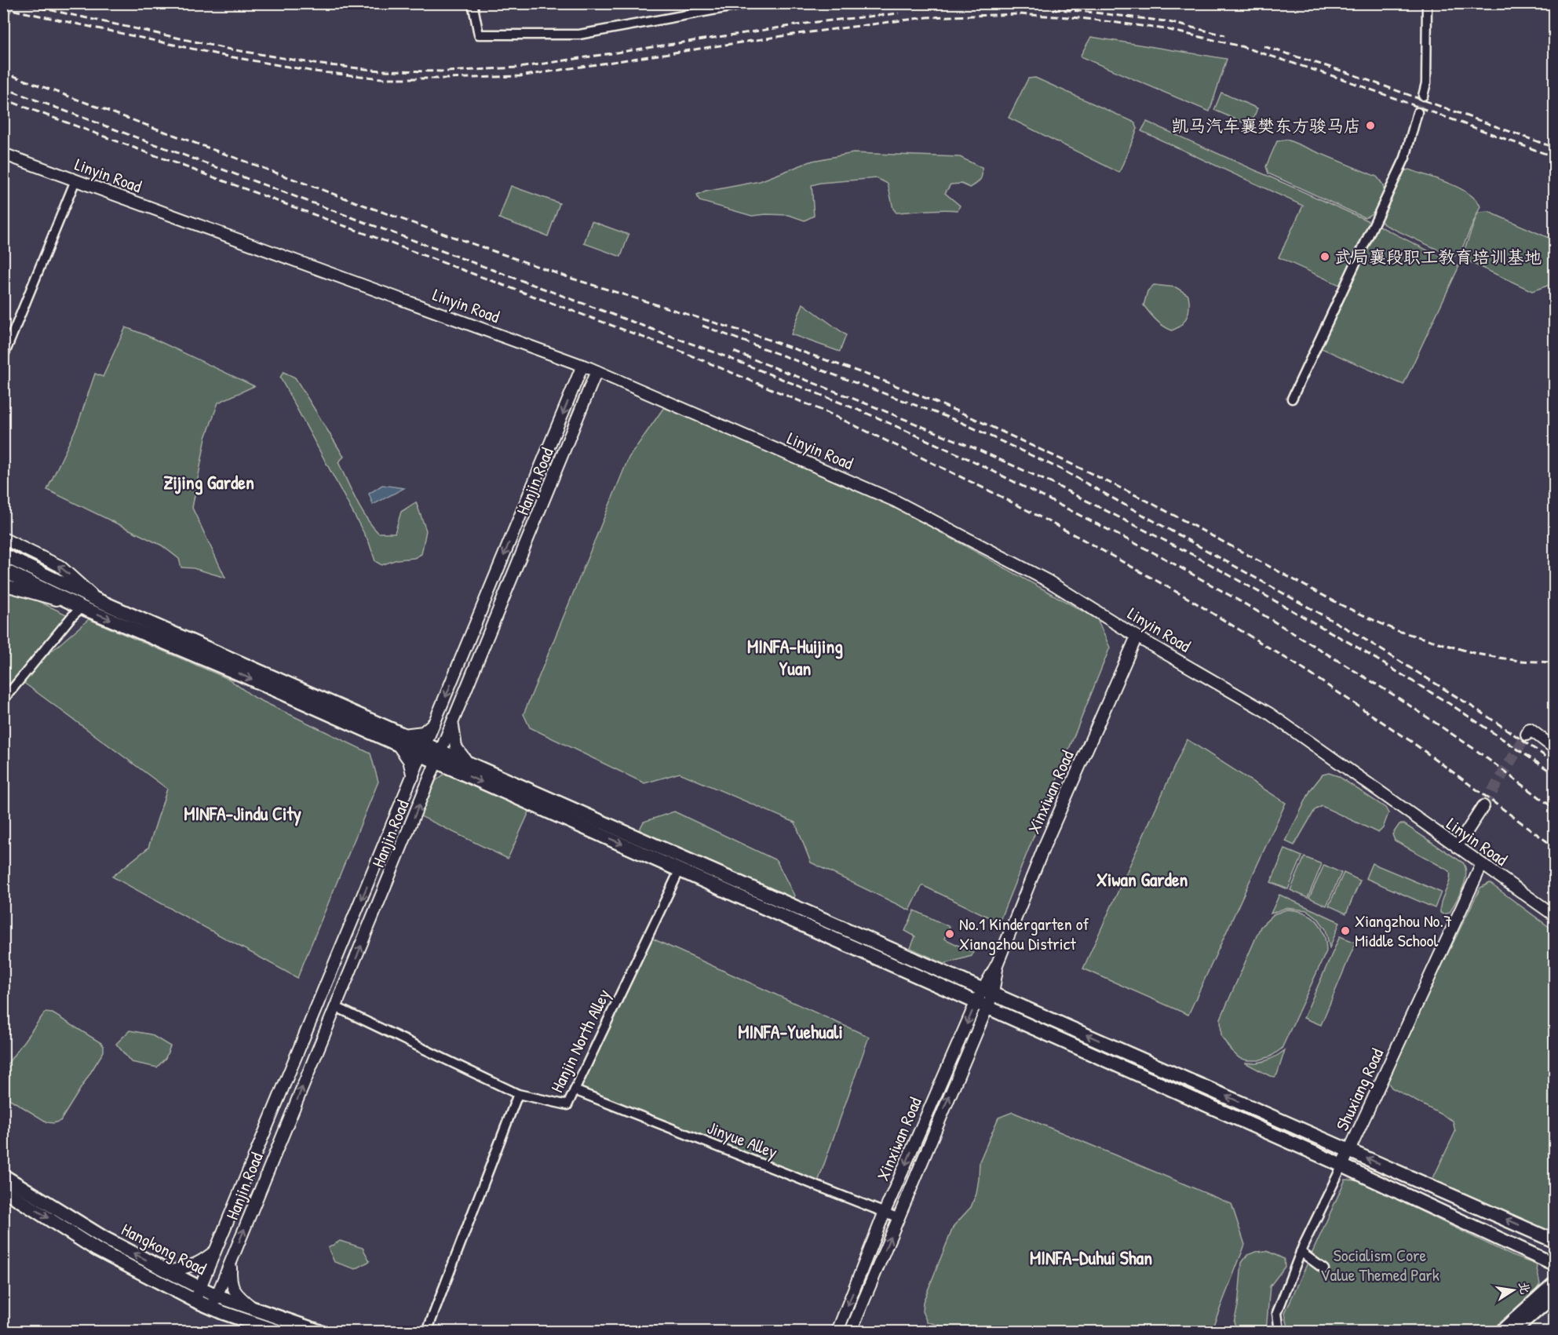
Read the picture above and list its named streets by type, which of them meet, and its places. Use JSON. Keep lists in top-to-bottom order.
{
  "streets": {
    "main road": ["Hangkong Road"],
    "street": [
      "Linyin Road",
      "Hanjin Road",
      "Xinxiwan Road",
      "Hanjin North Alley",
      "Shuxiang Road",
      "Jinyue Alley"
    ]
  },
  "crossings": [
    ["Linyin Road", "Hanjin Road"],
    ["Linyin Road", "Xinxiwan Road"],
    ["Linyin Road", "Shuxiang Road"],
    ["Hanjin Road", "Hangkong Road"],
    ["Xinxiwan Road", "Jinyue Alley"],
    ["Hanjin North Alley", "Jinyue Alley"]
  ],
  "districts": [
    "Zijing Garden",
    "MINFA-Huijing Yuan",
    "MINFA-Jindu City",
    "Xiwan Garden",
    "MINFA-Yuehuali",
    "MINFA-Duhui Shan"
  ],
  "parks": ["Socialism Core Value Themed Park"],
  "places": [
    "凯马汽车襄樊东方骏马店",
    "武局襄段职工教育培训基地",
    "Xiangzhou No.7 Middle School",
    "No.1 Kindergarten of Xiangzhou District"
  ],
  "north": "right"
}
